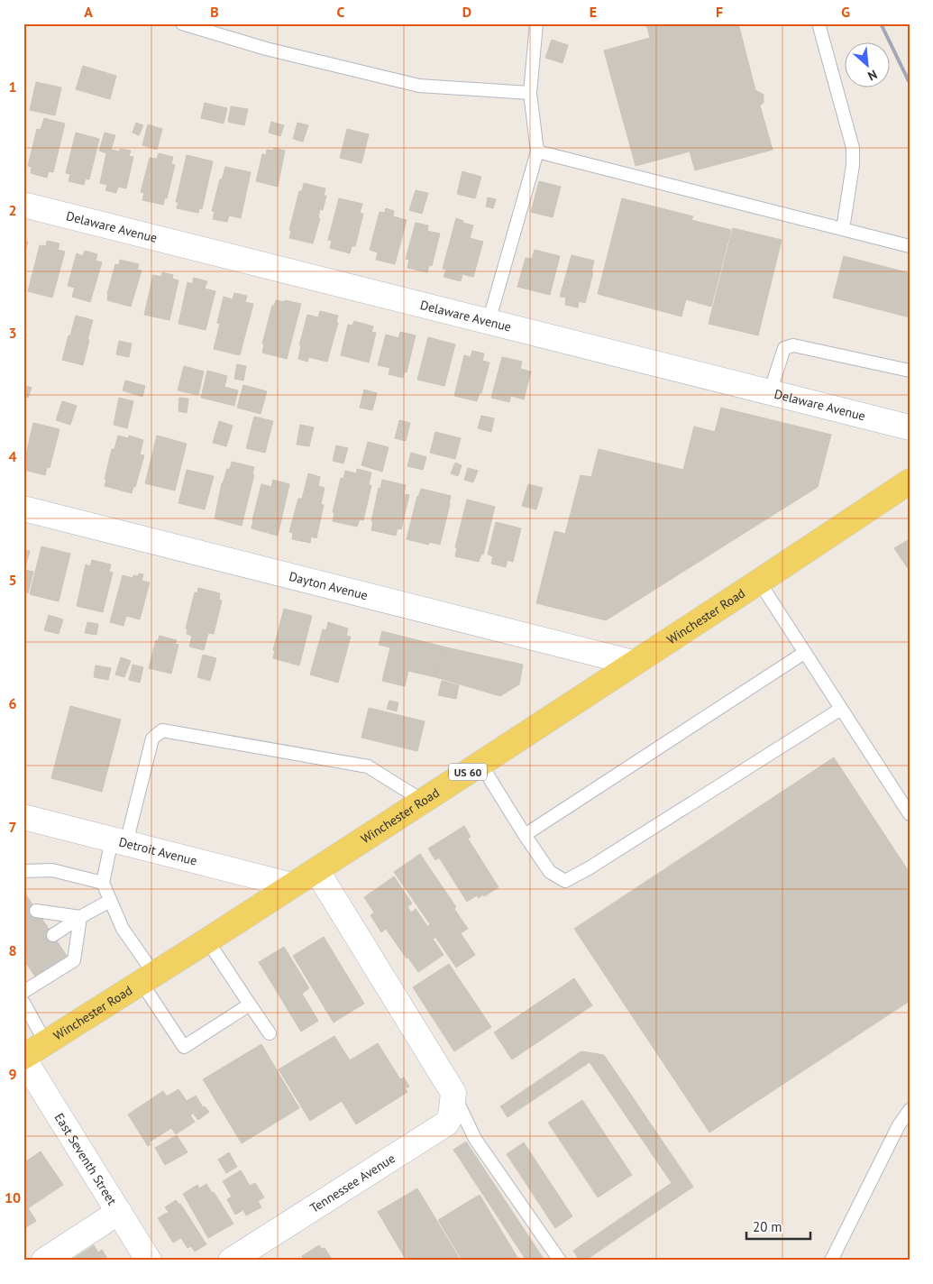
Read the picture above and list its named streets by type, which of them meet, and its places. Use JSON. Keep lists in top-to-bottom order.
{
  "streets": {
    "main road": ["Winchester Road", "US 60"],
    "street": [
      "Delaware Avenue",
      "Dayton Avenue",
      "Detroit Avenue",
      "East Seventh Street",
      "Tennessee Avenue"
    ]
  },
  "crossings": [
    ["Dayton Avenue", "Winchester Road"],
    ["Winchester Road", "Detroit Avenue"],
    ["Winchester Road", "East Seventh Street"]
  ],
  "scale_bar": "20 m",
  "north": "bottom right",
  "grid": {
    "columns": [
      "A",
      "B",
      "C",
      "D",
      "E",
      "F",
      "G"
    ],
    "rows": [
      "1",
      "2",
      "3",
      "4",
      "5",
      "6",
      "7",
      "8",
      "9",
      "10"
    ]
  }
}
